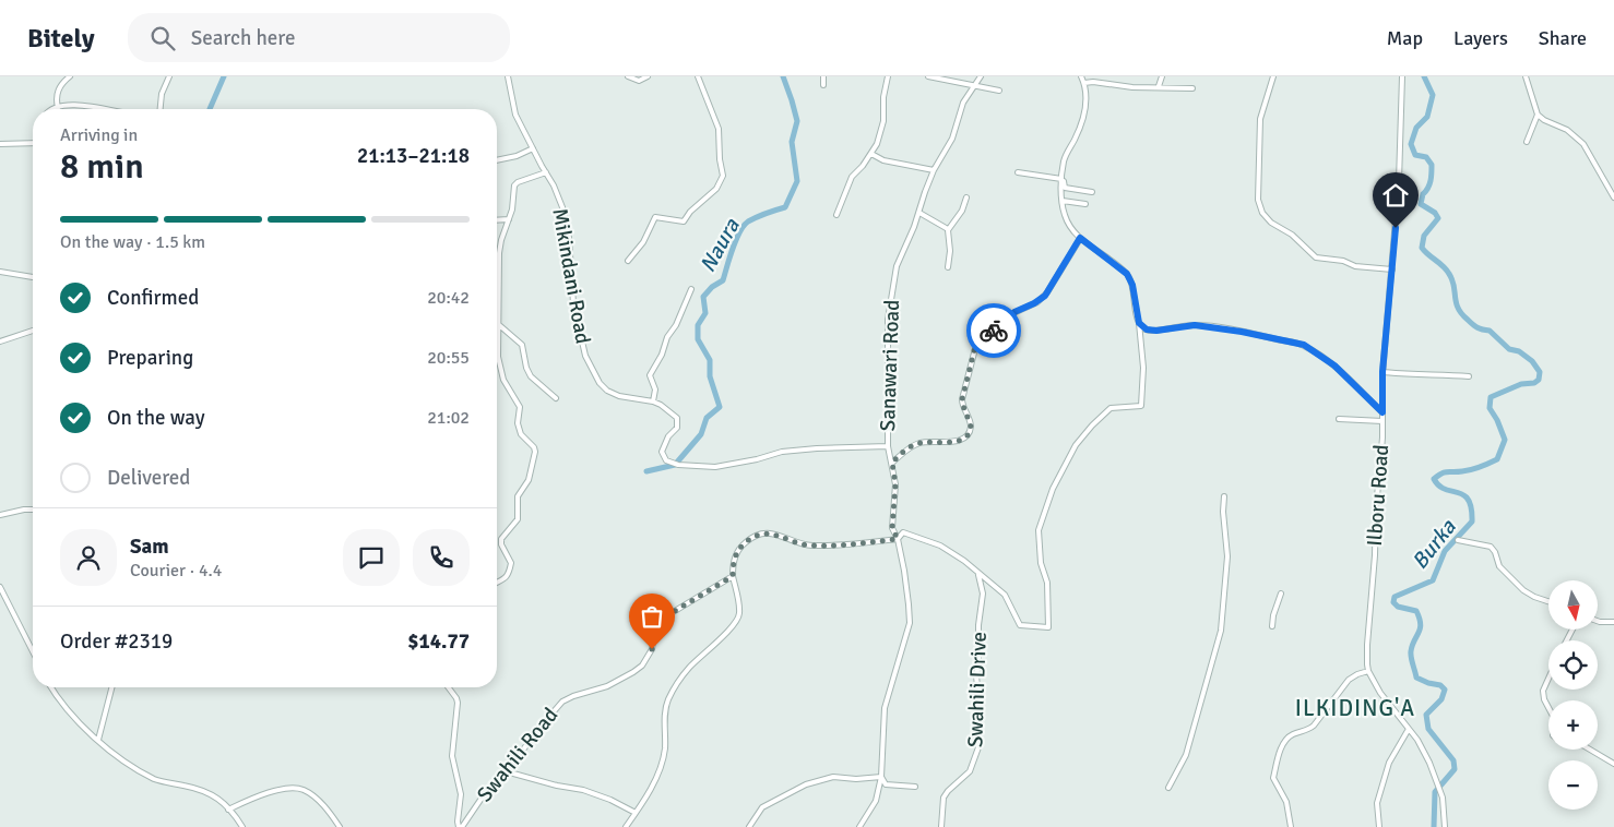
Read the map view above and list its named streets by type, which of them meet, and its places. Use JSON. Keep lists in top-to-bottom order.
{
  "streets": {
    "street": [
      "Mikindani Road",
      "Sanawari Road",
      "Ilboru Road",
      "Swahili Drive",
      "Swahili Road"
    ]
  },
  "crossings": [
    ["Mikindani Road", "Sanawari Road"]
  ],
  "districts": ["ILKIDING'A"],
  "water": ["Naura", "Burka"],
  "north": "bottom",
  "page": {
    "header": "Bitely",
    "search": "Search here",
    "nav": ["Map", "Layers", "Share"],
    "heading": ["8 min", "Arriving in", "21:13–21:18"],
    "panel": [
      "Sam",
      "Courier · 4.4",
      "Order #2319",
      "$14.77"
    ],
    "bar": "On the way · 1.5 km",
    "list": [
      ["Confirmed", "20:42"],
      ["Preparing", "20:55"],
      ["On the way", "21:02"],
      "Delivered"
    ],
    "map_buttons": ["+", "−"]
  }
}
